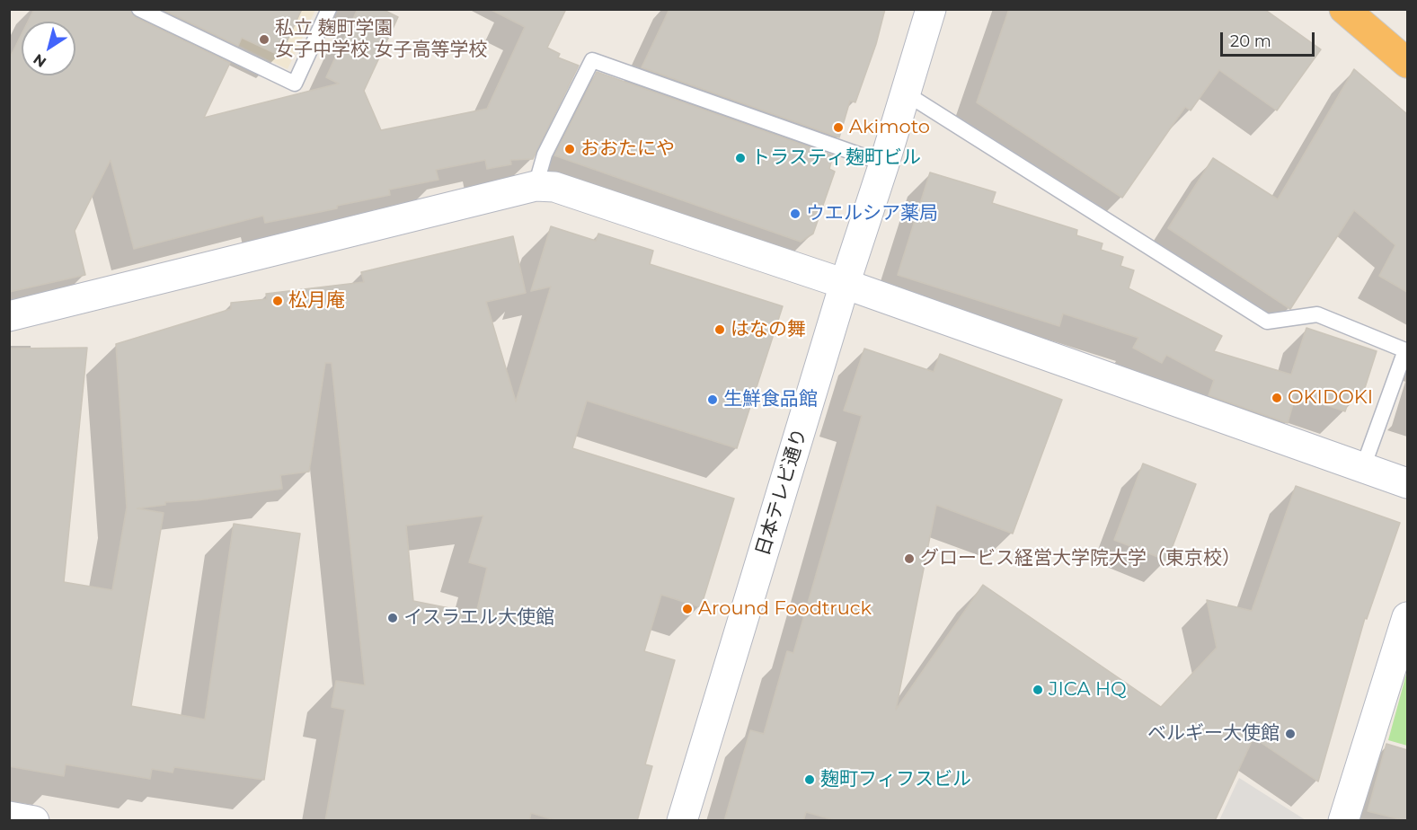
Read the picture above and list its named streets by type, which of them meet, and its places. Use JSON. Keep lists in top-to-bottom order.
{
  "streets": {
    "street": ["日本テレビ通り"]
  },
  "places": [
    "私立 麹町学園 女子中学校 女子高等学校",
    "Akimoto",
    "おおたにや",
    "トラスティ麹町ビル",
    "ウエルシア薬局",
    "松月庵",
    "はなの舞",
    "OKIDOKI",
    "生鮮食品館",
    "グロービス経営大学院大学（東京校）",
    "Around Foodtruck",
    "イスラエル大使館",
    "JICA HQ",
    "ベルギー大使館",
    "麹町フィフスビル"
  ],
  "scale_bar": "20 m",
  "north": "bottom left"
}
